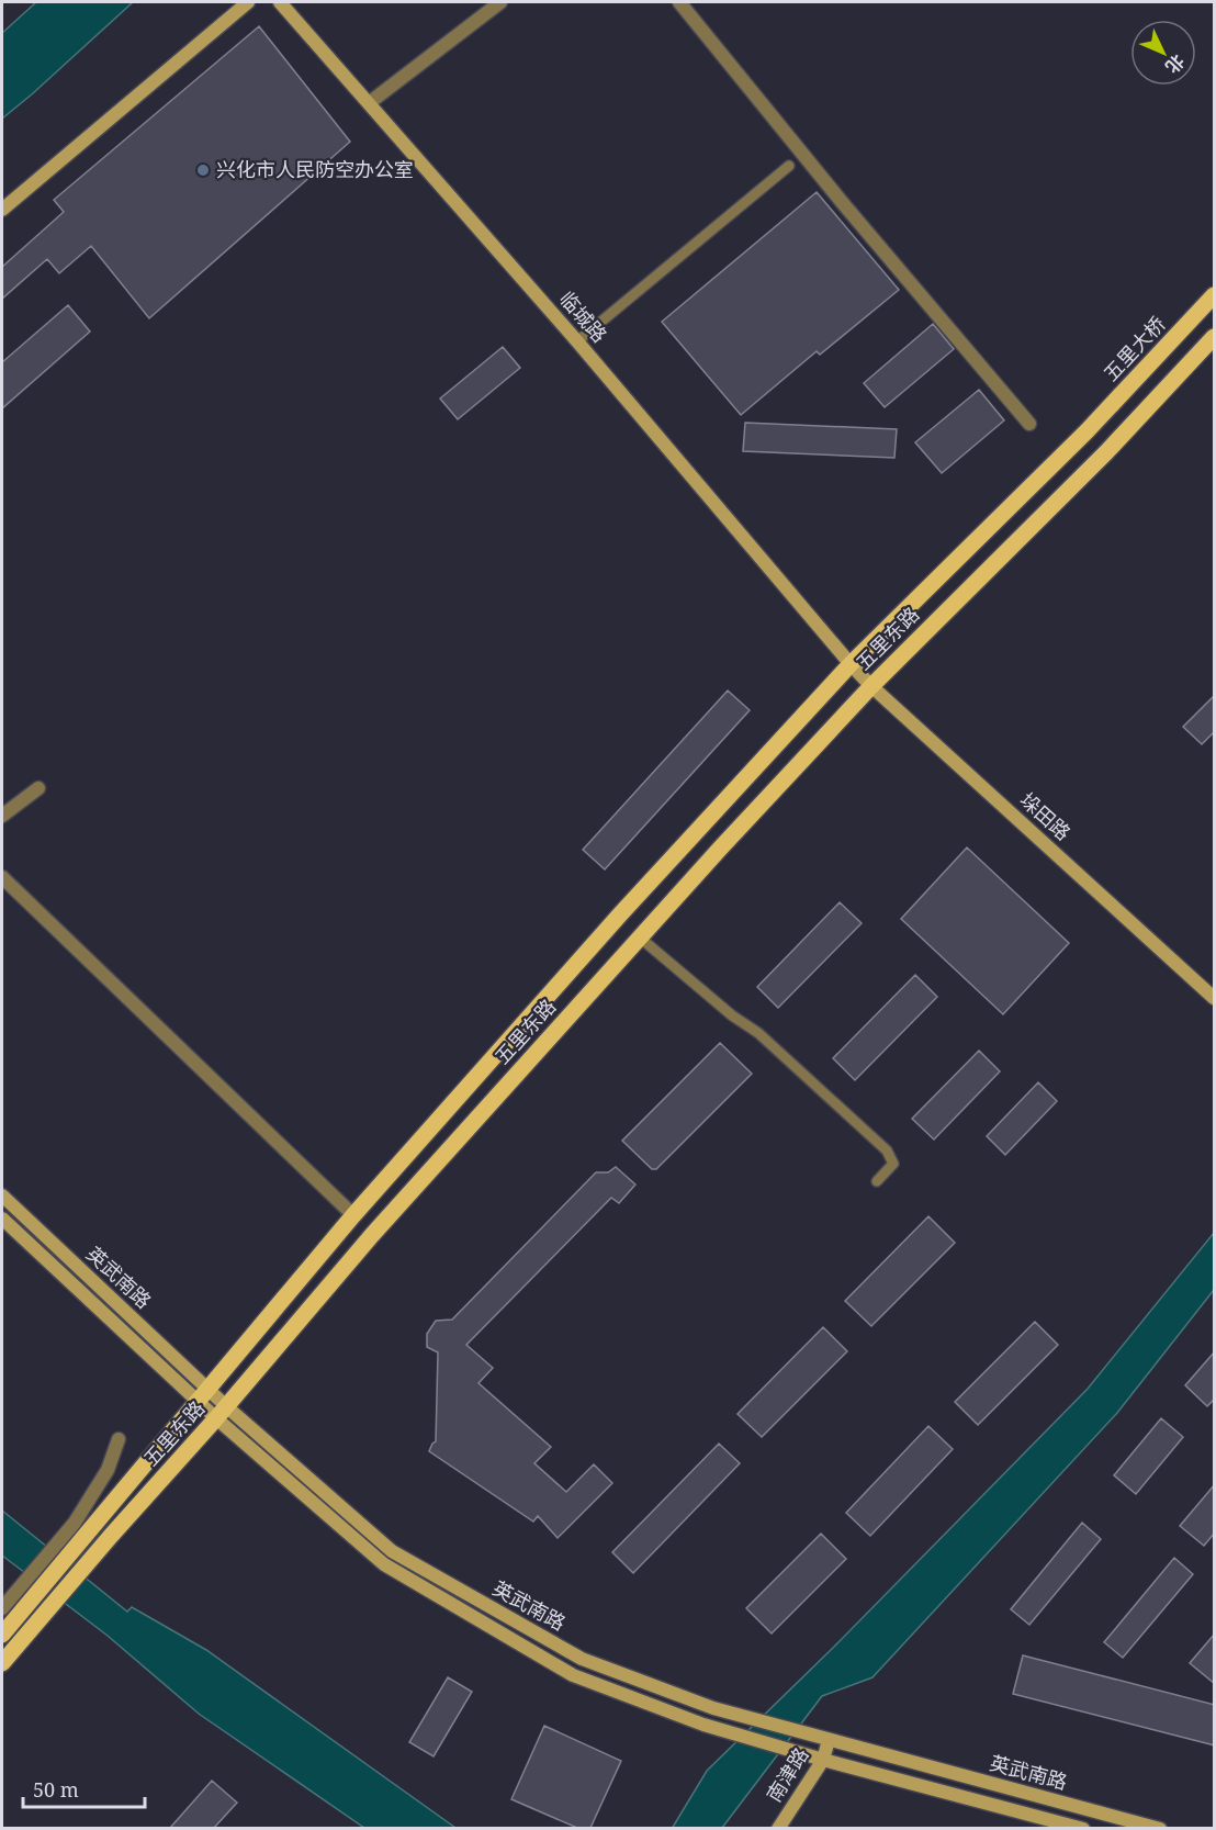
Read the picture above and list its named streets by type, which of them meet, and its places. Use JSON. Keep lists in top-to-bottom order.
{
  "streets": {
    "main road": [
      "临城路",
      "五里大桥",
      "五里东路",
      "垛田路",
      "英武南路",
      "南津路"
    ]
  },
  "crossings": [
    ["临城路", "五里东路"],
    ["临城路", "垛田路"],
    ["五里大桥", "五里东路"],
    ["五里东路", "垛田路"],
    ["五里东路", "英武南路"],
    ["英武南路", "南津路"]
  ],
  "places": ["兴化市人民防空办公室"],
  "scale_bar": "50 m",
  "north": "bottom right"
}
